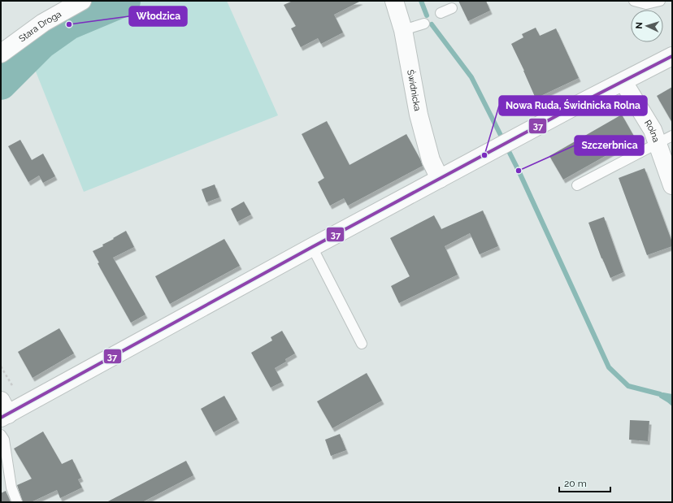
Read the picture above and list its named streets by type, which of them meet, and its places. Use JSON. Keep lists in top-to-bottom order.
{
  "streets": {
    "street": ["Stara Droga", "Świdnicka", "Rolna"]
  },
  "places": ["Włodzica", "Nowa Ruda, Świdnicka Rolna", "Szczerbnica"],
  "lines": ["transit line 37"],
  "scale_bar": "20 m",
  "north": "left"
}
